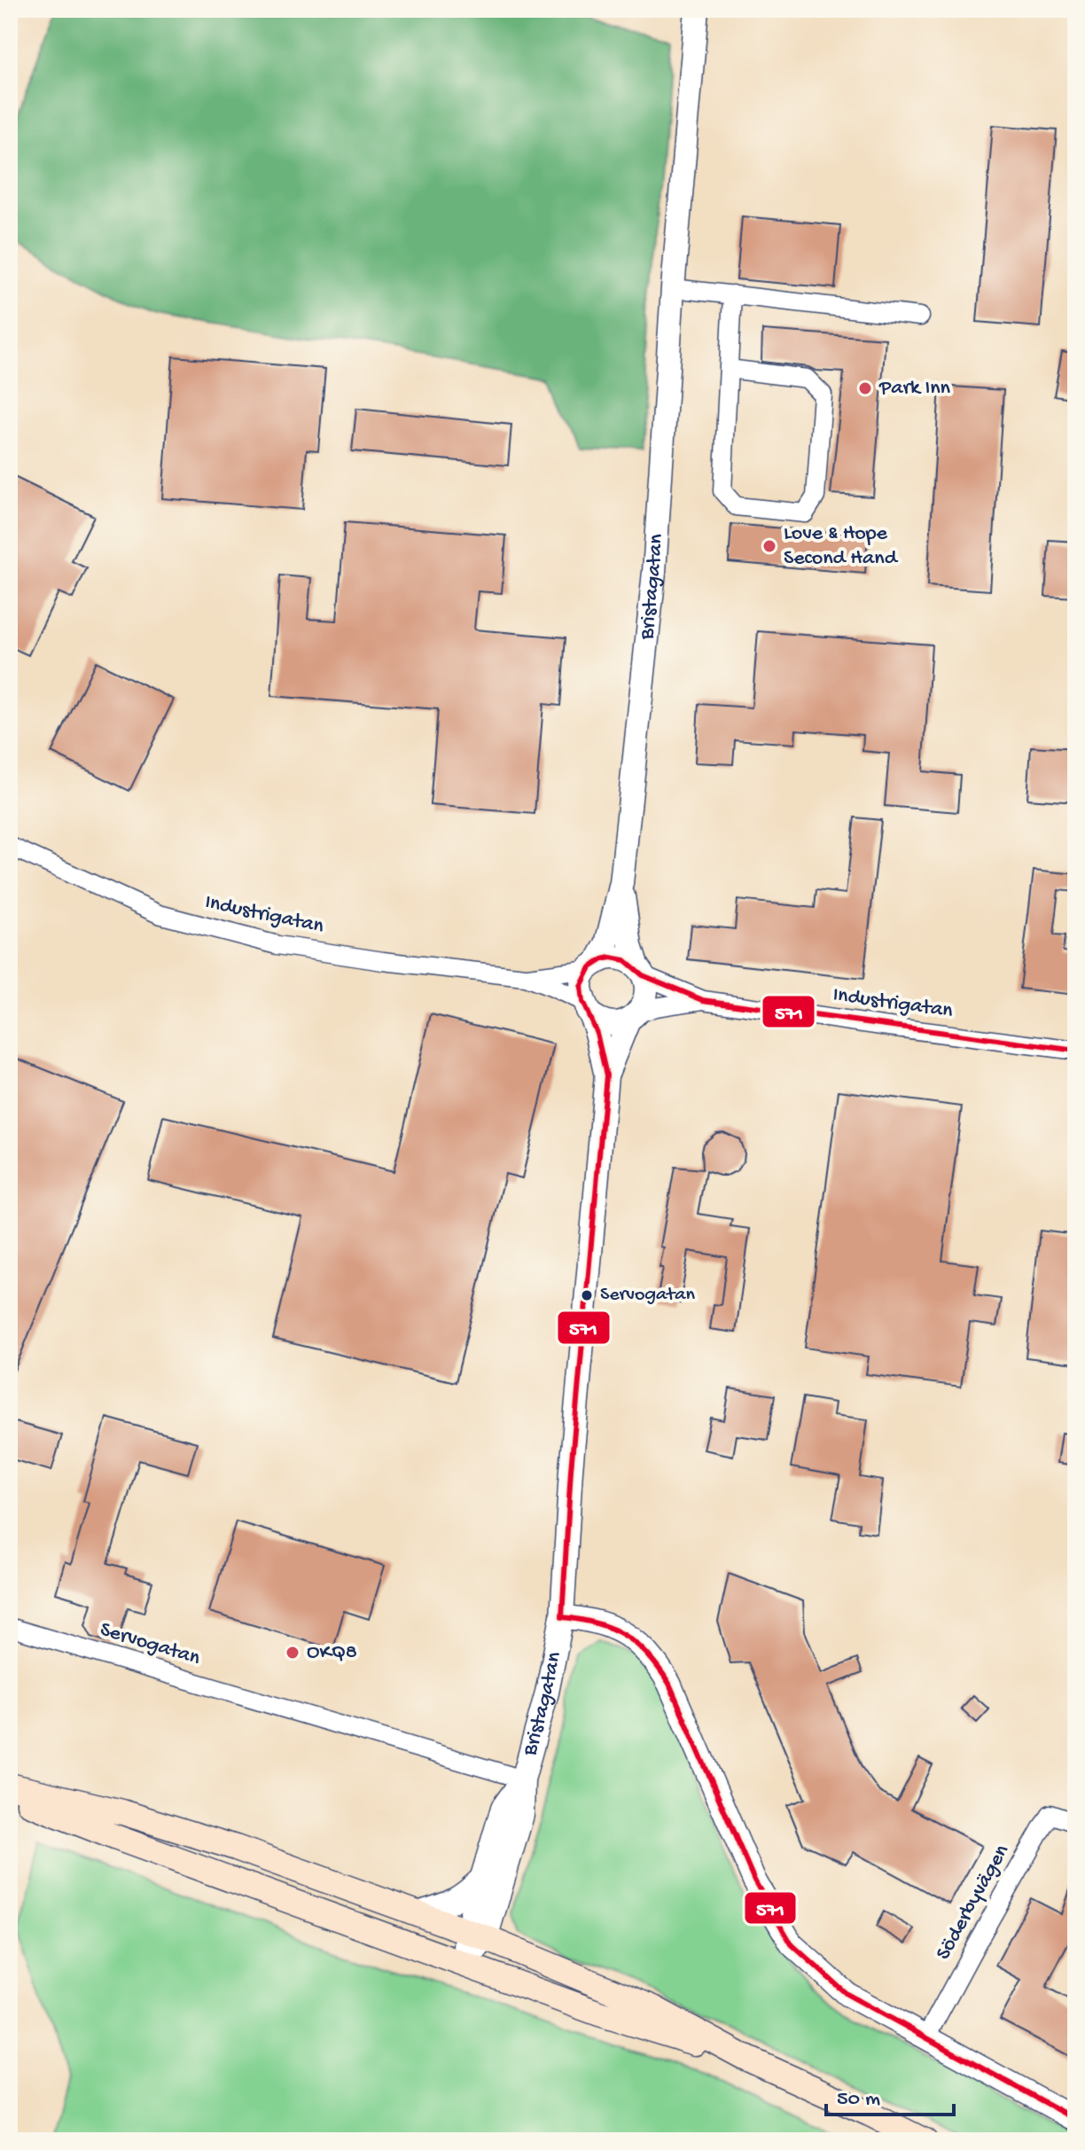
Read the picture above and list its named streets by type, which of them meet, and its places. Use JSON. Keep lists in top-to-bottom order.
{
  "streets": {
    "street": [
      "Bristagatan",
      "Industrigatan",
      "Servogatan",
      "Söderbyvägen"
    ]
  },
  "crossings": [
    ["Bristagatan", "Industrigatan"],
    ["Bristagatan", "Servogatan"]
  ],
  "places": [
    "Park Inn",
    "Love & Hope Second Hand",
    "Servogatan",
    "OKQ8"
  ],
  "lines": ["transit line 571"],
  "scale_bar": "50 m"
}
